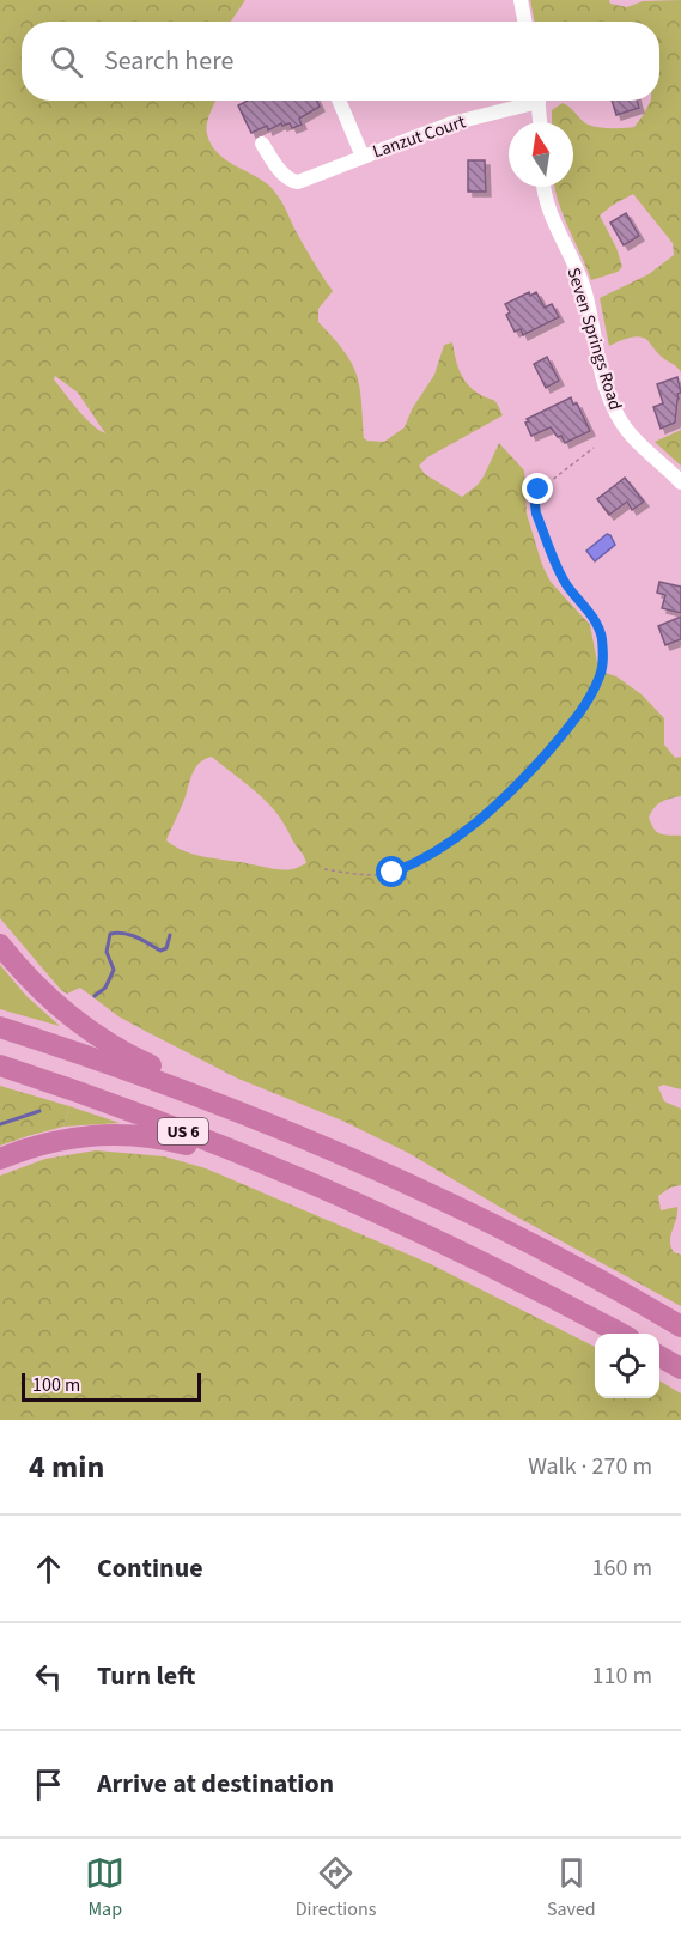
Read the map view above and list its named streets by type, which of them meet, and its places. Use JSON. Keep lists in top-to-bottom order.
{
  "streets": {
    "highway": ["US 6"],
    "street": ["Lanzut Court", "Seven Springs Road"]
  },
  "scale_bar": "100 m",
  "north": "top",
  "page": {
    "search": "Search here",
    "scale": "100 m",
    "heading": ["4 min", "Walk · 270 m"],
    "list": [
      ["Continue", "160 m"],
      ["Turn left", "110 m"],
      "Arrive at destination"
    ],
    "nav": ["Map", "Directions", "Saved"]
  }
}
